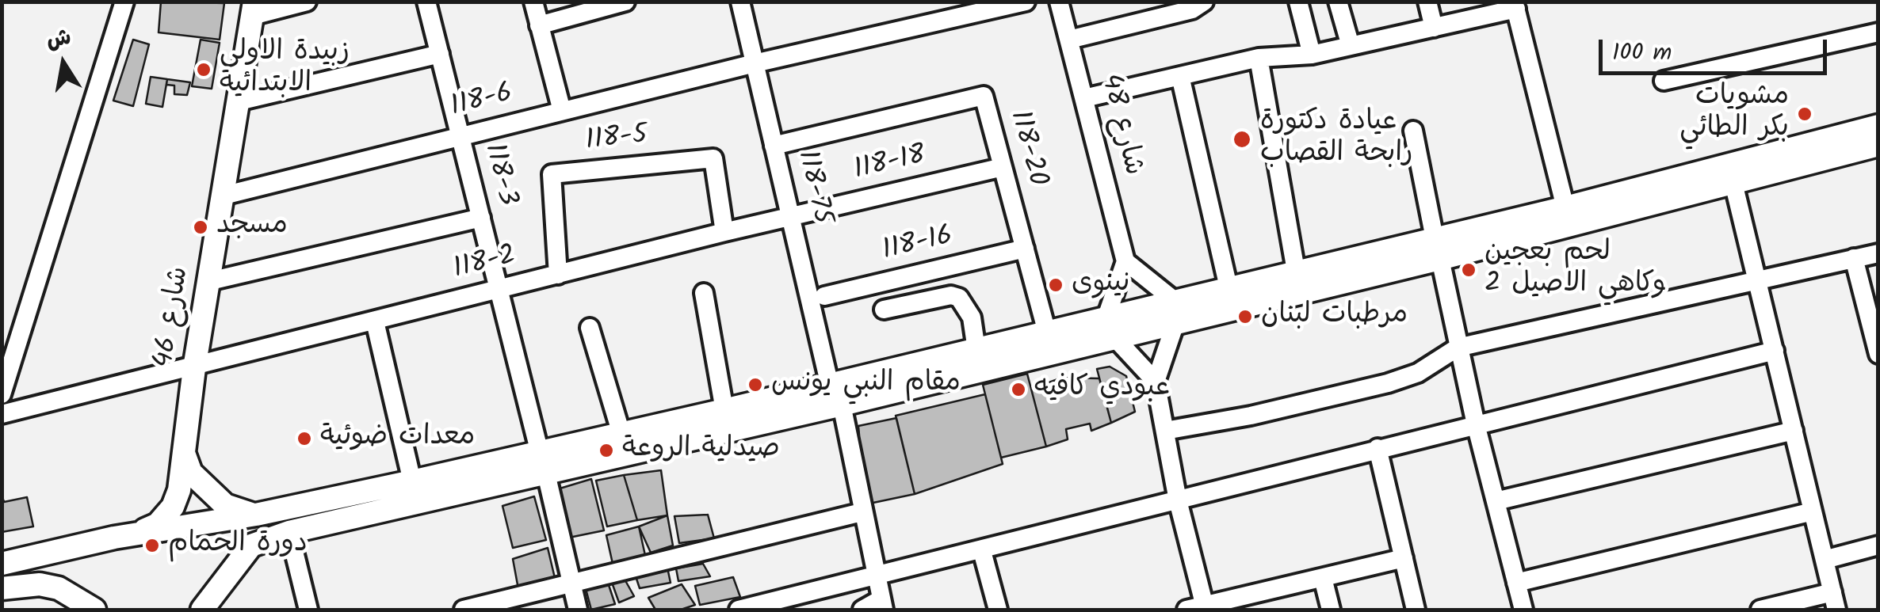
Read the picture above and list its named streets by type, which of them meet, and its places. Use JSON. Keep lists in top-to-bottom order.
{
  "streets": {
    "main road": ["شارع 46"],
    "street": [
      "118-6",
      "شارع 48",
      "118-5",
      "118-20",
      "118-18",
      "118-3",
      "118-75",
      "118-16",
      "118-2"
    ]
  },
  "crossings": [
    ["118-6", "118-3"],
    ["118-6", "118-75"],
    ["118-6", "شارع 46"],
    ["118-5", "118-2"],
    ["118-20", "118-18"],
    ["118-20", "118-75"],
    ["118-20", "118-16"],
    ["118-18", "118-75"],
    ["118-18", "118-2"],
    ["118-3", "118-2"],
    ["118-75", "118-2"],
    ["118-2", "شارع 46"]
  ],
  "places": [
    "زبيدة الاولى الابتدائية",
    "مشويات بكر الطائي",
    "عيادة دكتورة رابحة القصاب",
    "مسجد",
    "لحم بعجين وكاهي الاصيل 2",
    "نينوى",
    "مرطبات لبنان",
    "مقام النبي يونس",
    "عبودي كافيه",
    "معدات ضوئية",
    "صيدلية الروعة",
    "دورة الحمام"
  ],
  "scale_bar": "100 m",
  "north": "top"
}
